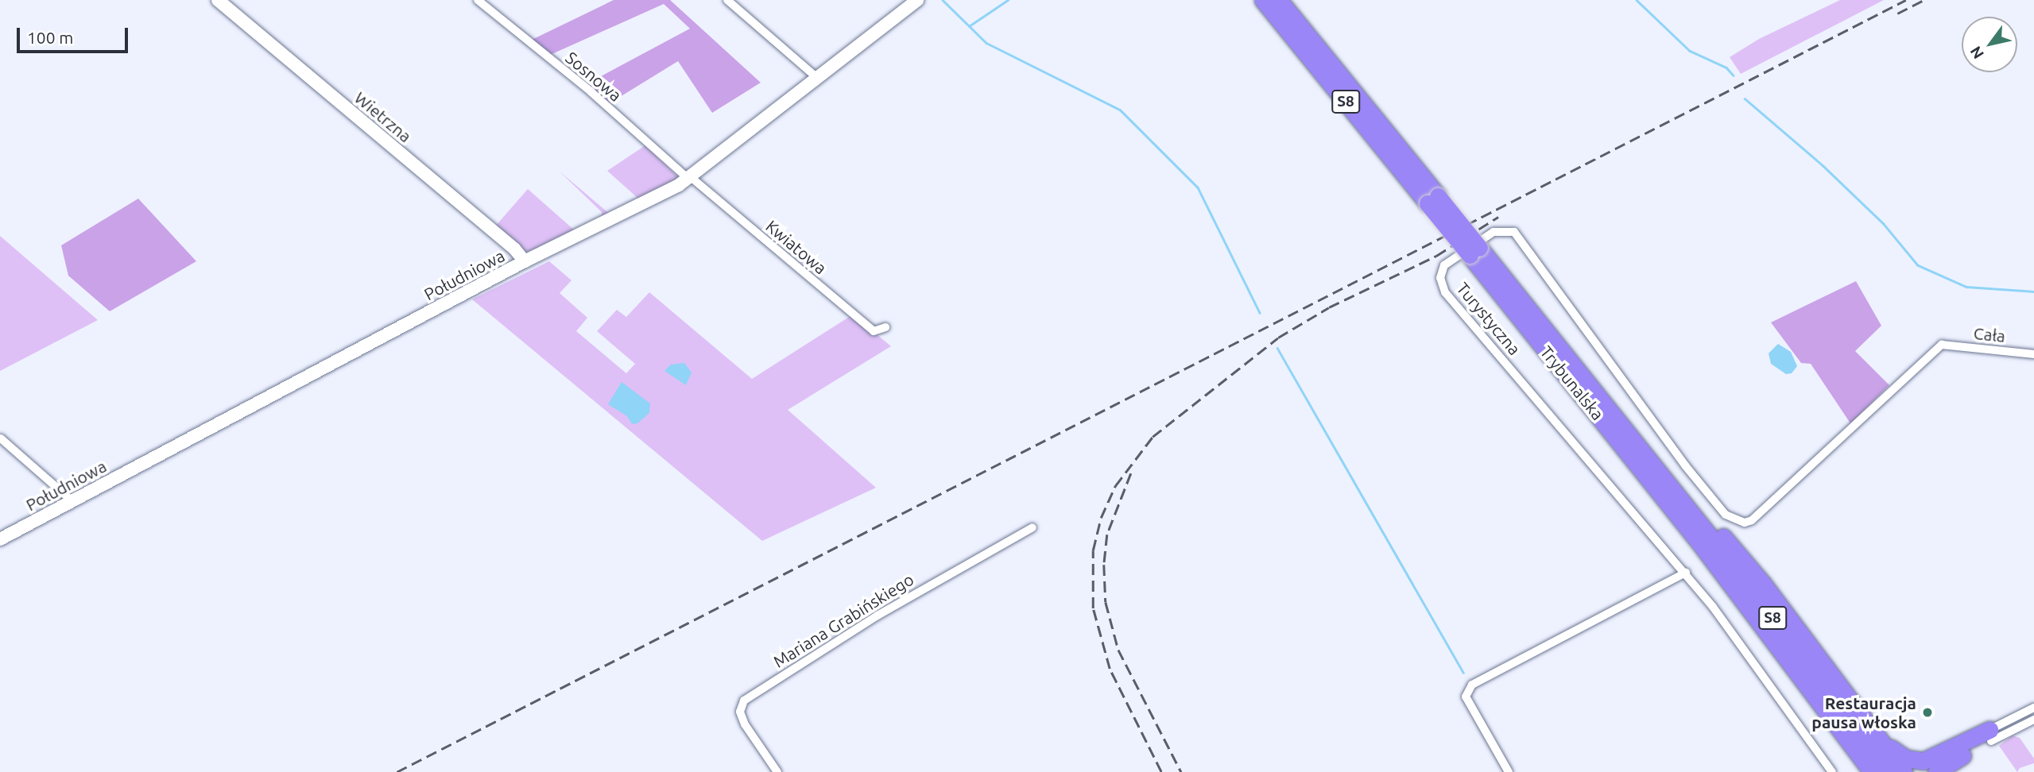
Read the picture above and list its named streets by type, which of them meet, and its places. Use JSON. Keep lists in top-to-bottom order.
{
  "streets": {
    "highway": ["S8", "Trybunalska"],
    "street": [
      "Sosnowa",
      "Wietrzna",
      "Kwiatowa",
      "Południowa",
      "Turystyczna",
      "Cała",
      "Mariana Grabińskiego"
    ]
  },
  "crossings": [
    ["Sosnowa", "Kwiatowa"],
    ["Sosnowa", "Południowa"],
    ["Wietrzna", "Południowa"],
    ["Kwiatowa", "Południowa"],
    ["Turystyczna", "Cała"]
  ],
  "places": ["Restauracja pausa włoska"],
  "scale_bar": "100 m",
  "north": "bottom left"
}
